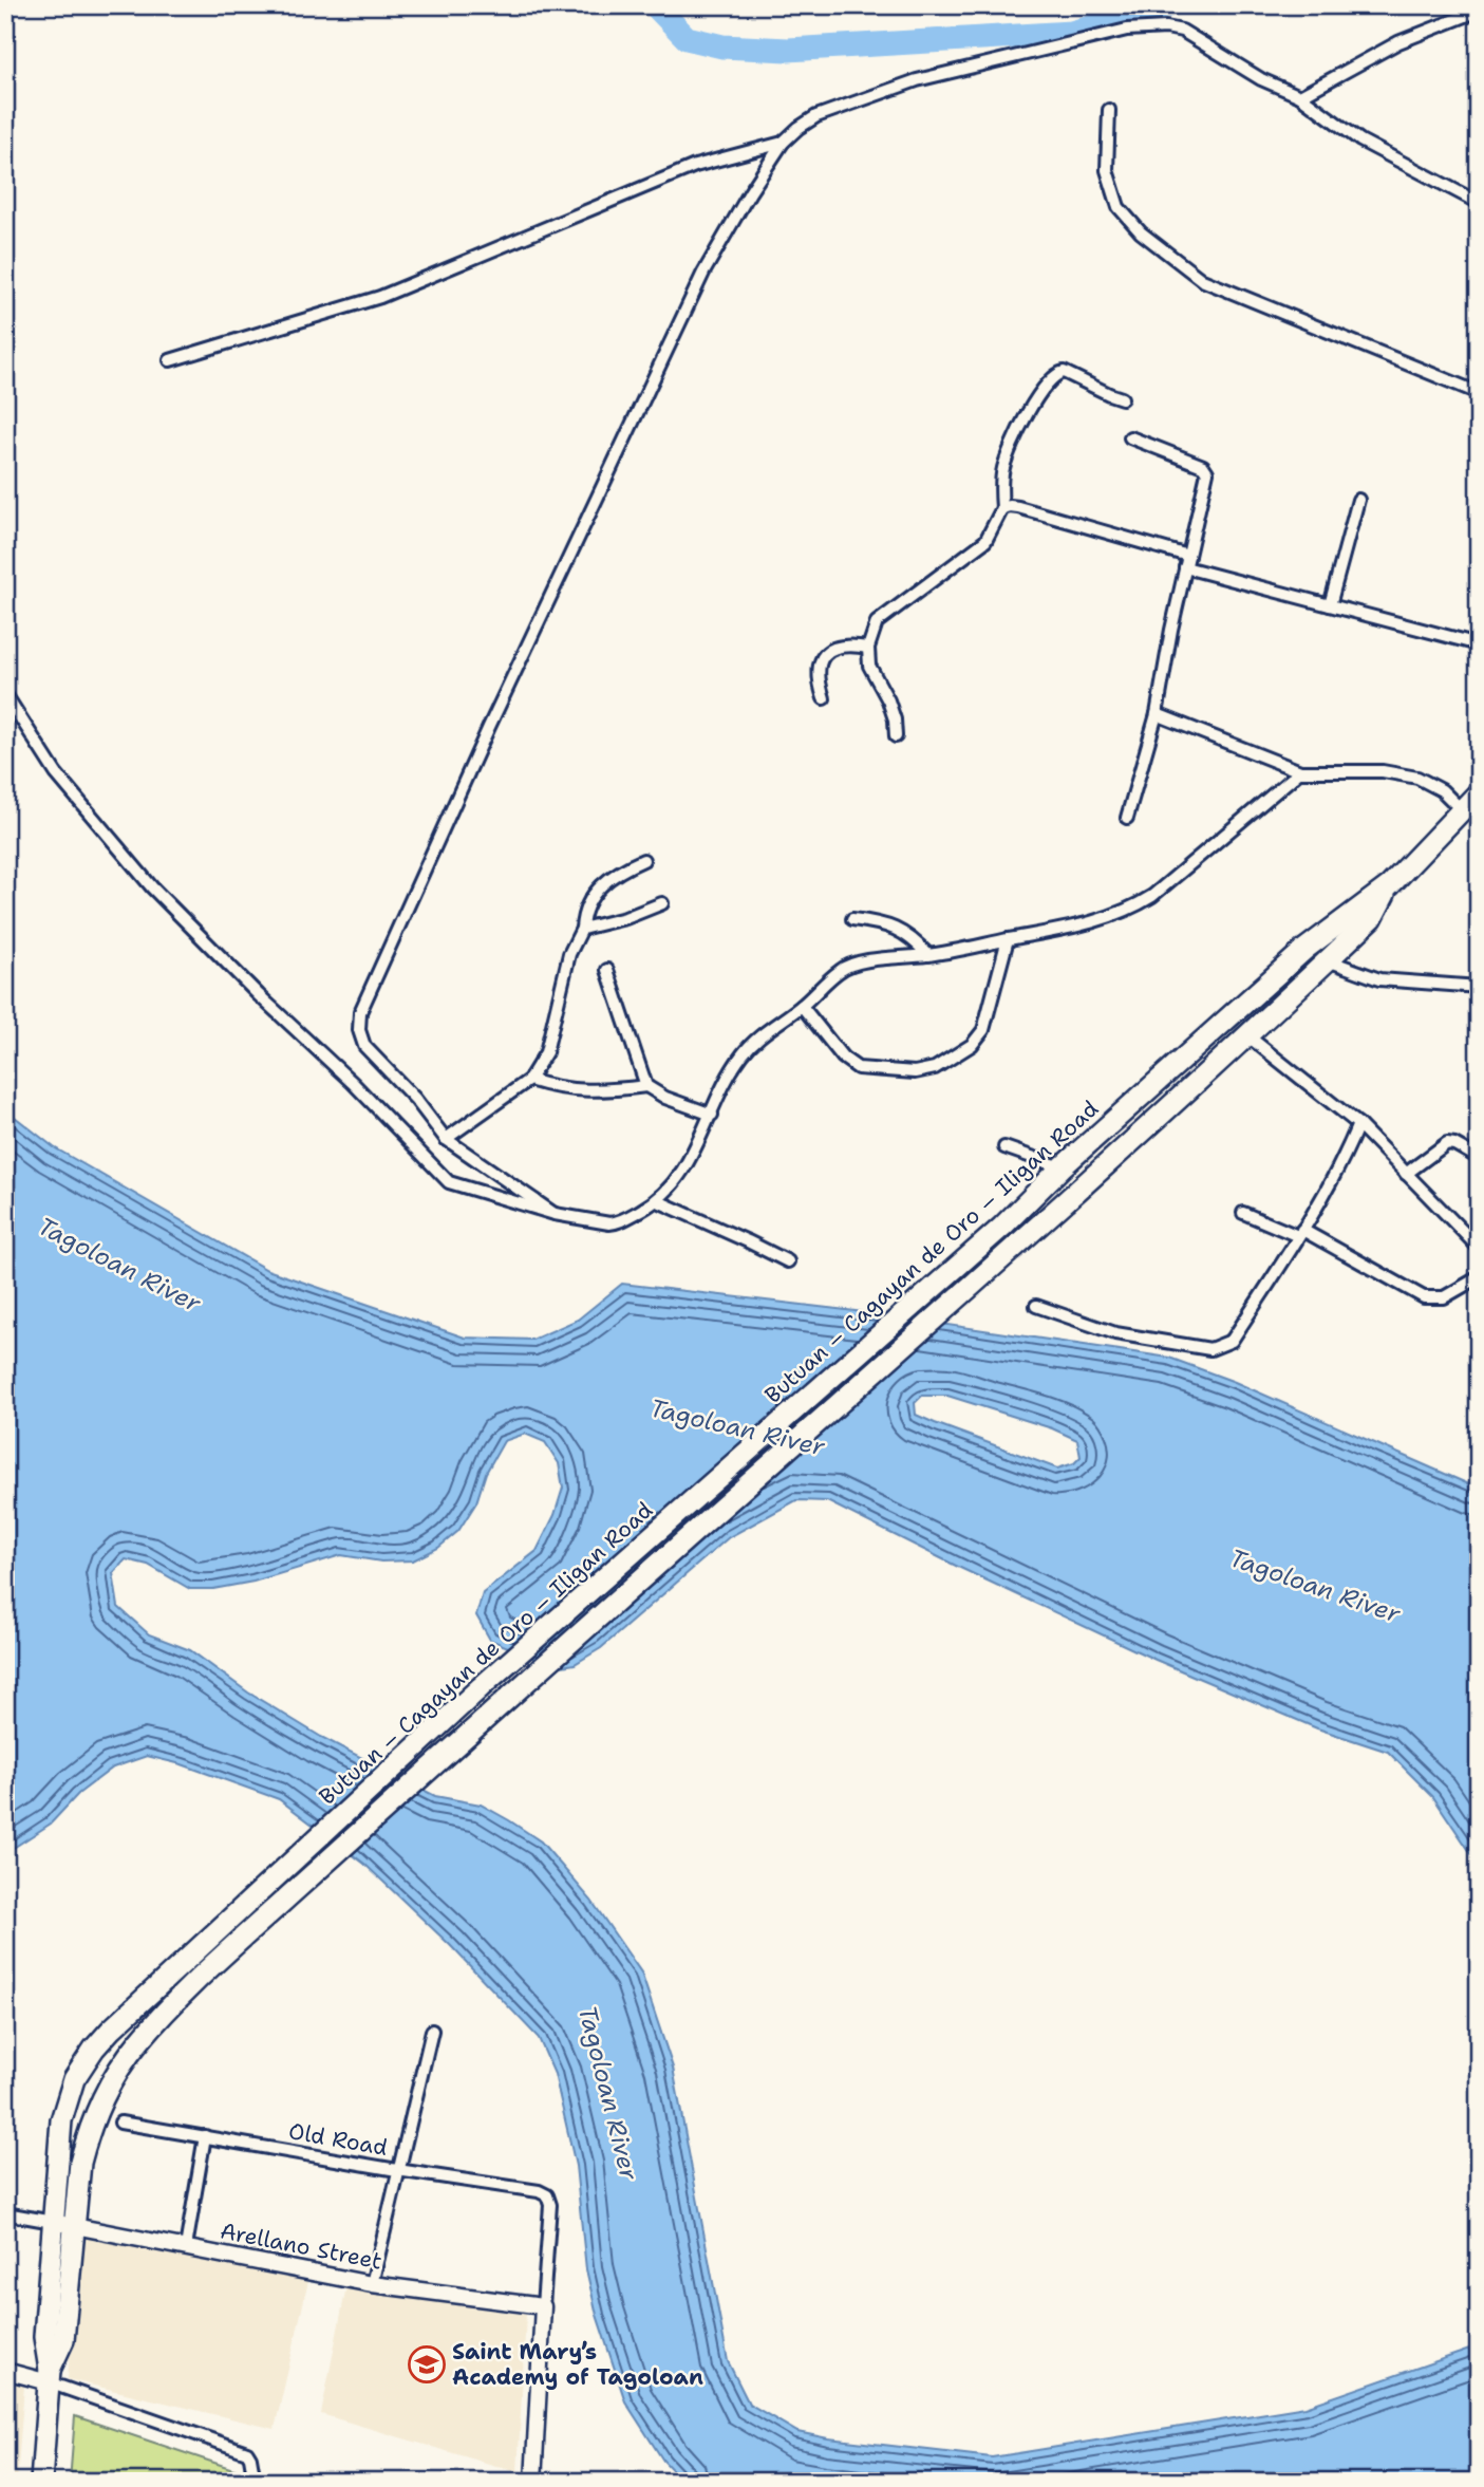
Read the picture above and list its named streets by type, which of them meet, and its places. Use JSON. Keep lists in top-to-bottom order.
{
  "streets": {
    "highway": ["Butuan – Cagayan de Oro – Iligan Road"],
    "street": ["Old Road", "Arellano Street"]
  },
  "crossings": [
    ["Butuan – Cagayan de Oro – Iligan Road", "Arellano Street"],
    ["Old Road", "Arellano Street"]
  ],
  "water": ["Tagoloan River"],
  "places": {
    "school or university": ["Saint Mary’s Academy of Tagoloan"]
  }
}
